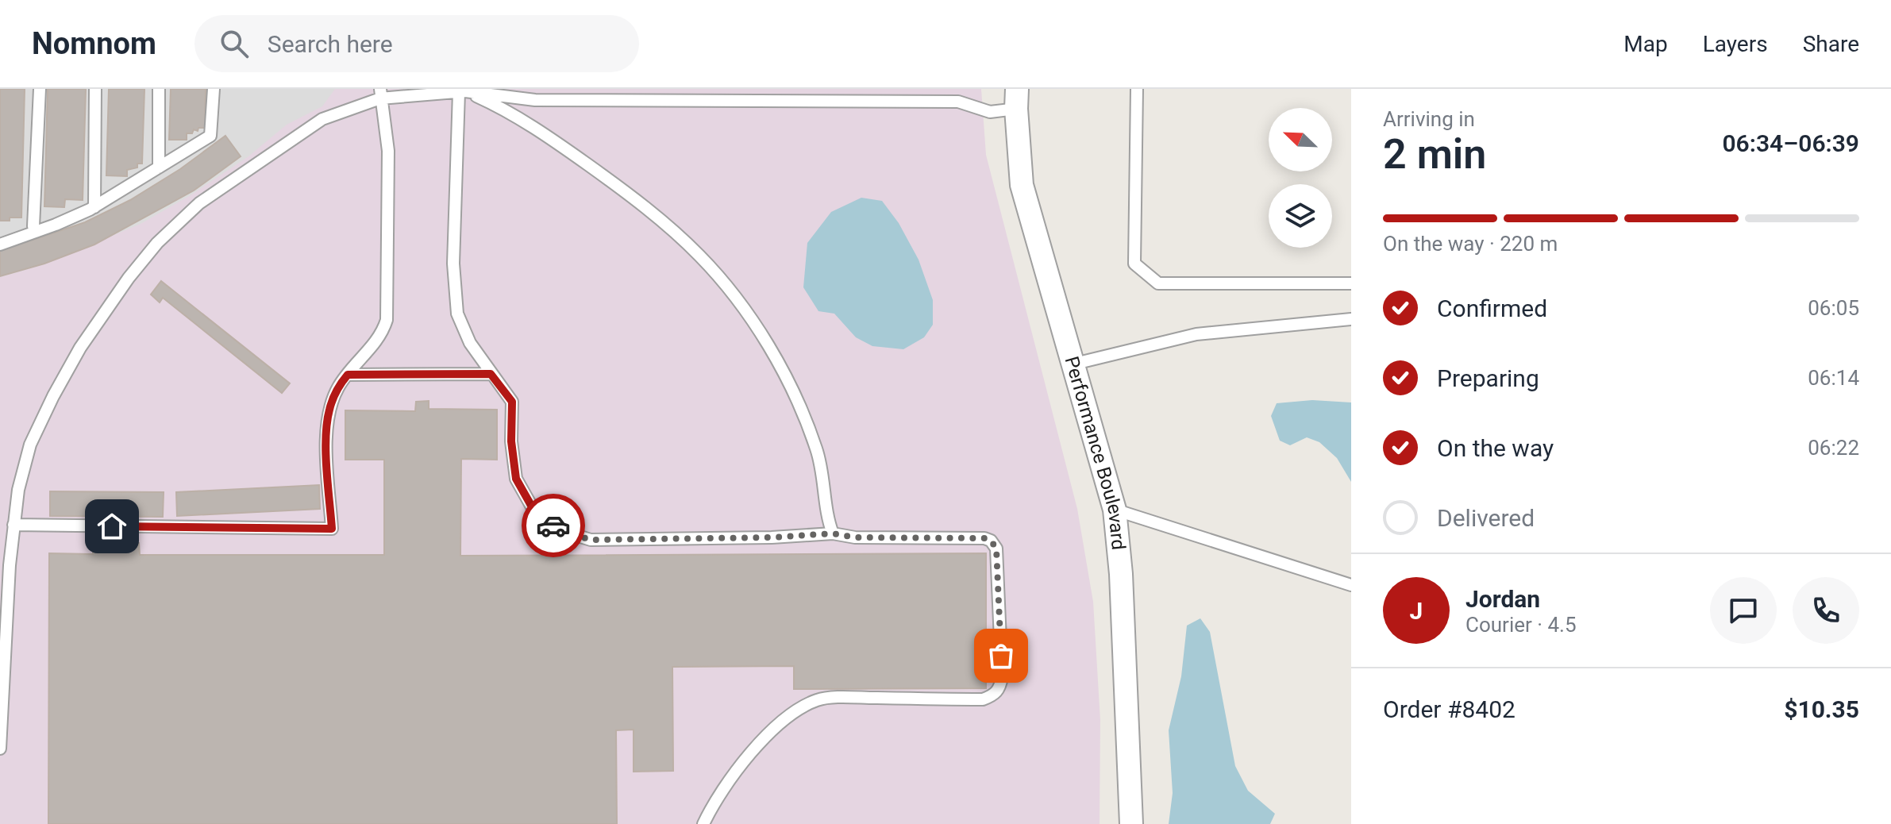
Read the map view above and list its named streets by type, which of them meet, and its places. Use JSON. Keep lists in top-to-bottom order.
{
  "streets": {
    "street": ["Performance Boulevard"]
  },
  "north": "top left",
  "page": {
    "header": "Nomnom",
    "search": "Search here",
    "nav": ["Map", "Layers", "Share"],
    "heading": ["2 min", "Arriving in", "06:34–06:39"],
    "panel": [
      "Jordan",
      "Courier · 4.5",
      "Order #8402",
      "$10.35"
    ],
    "bar": "On the way · 220 m",
    "list": [
      ["Confirmed", "06:05"],
      ["Preparing", "06:14"],
      ["On the way", "06:22"],
      "Delivered"
    ],
    "round": "J"
  }
}
